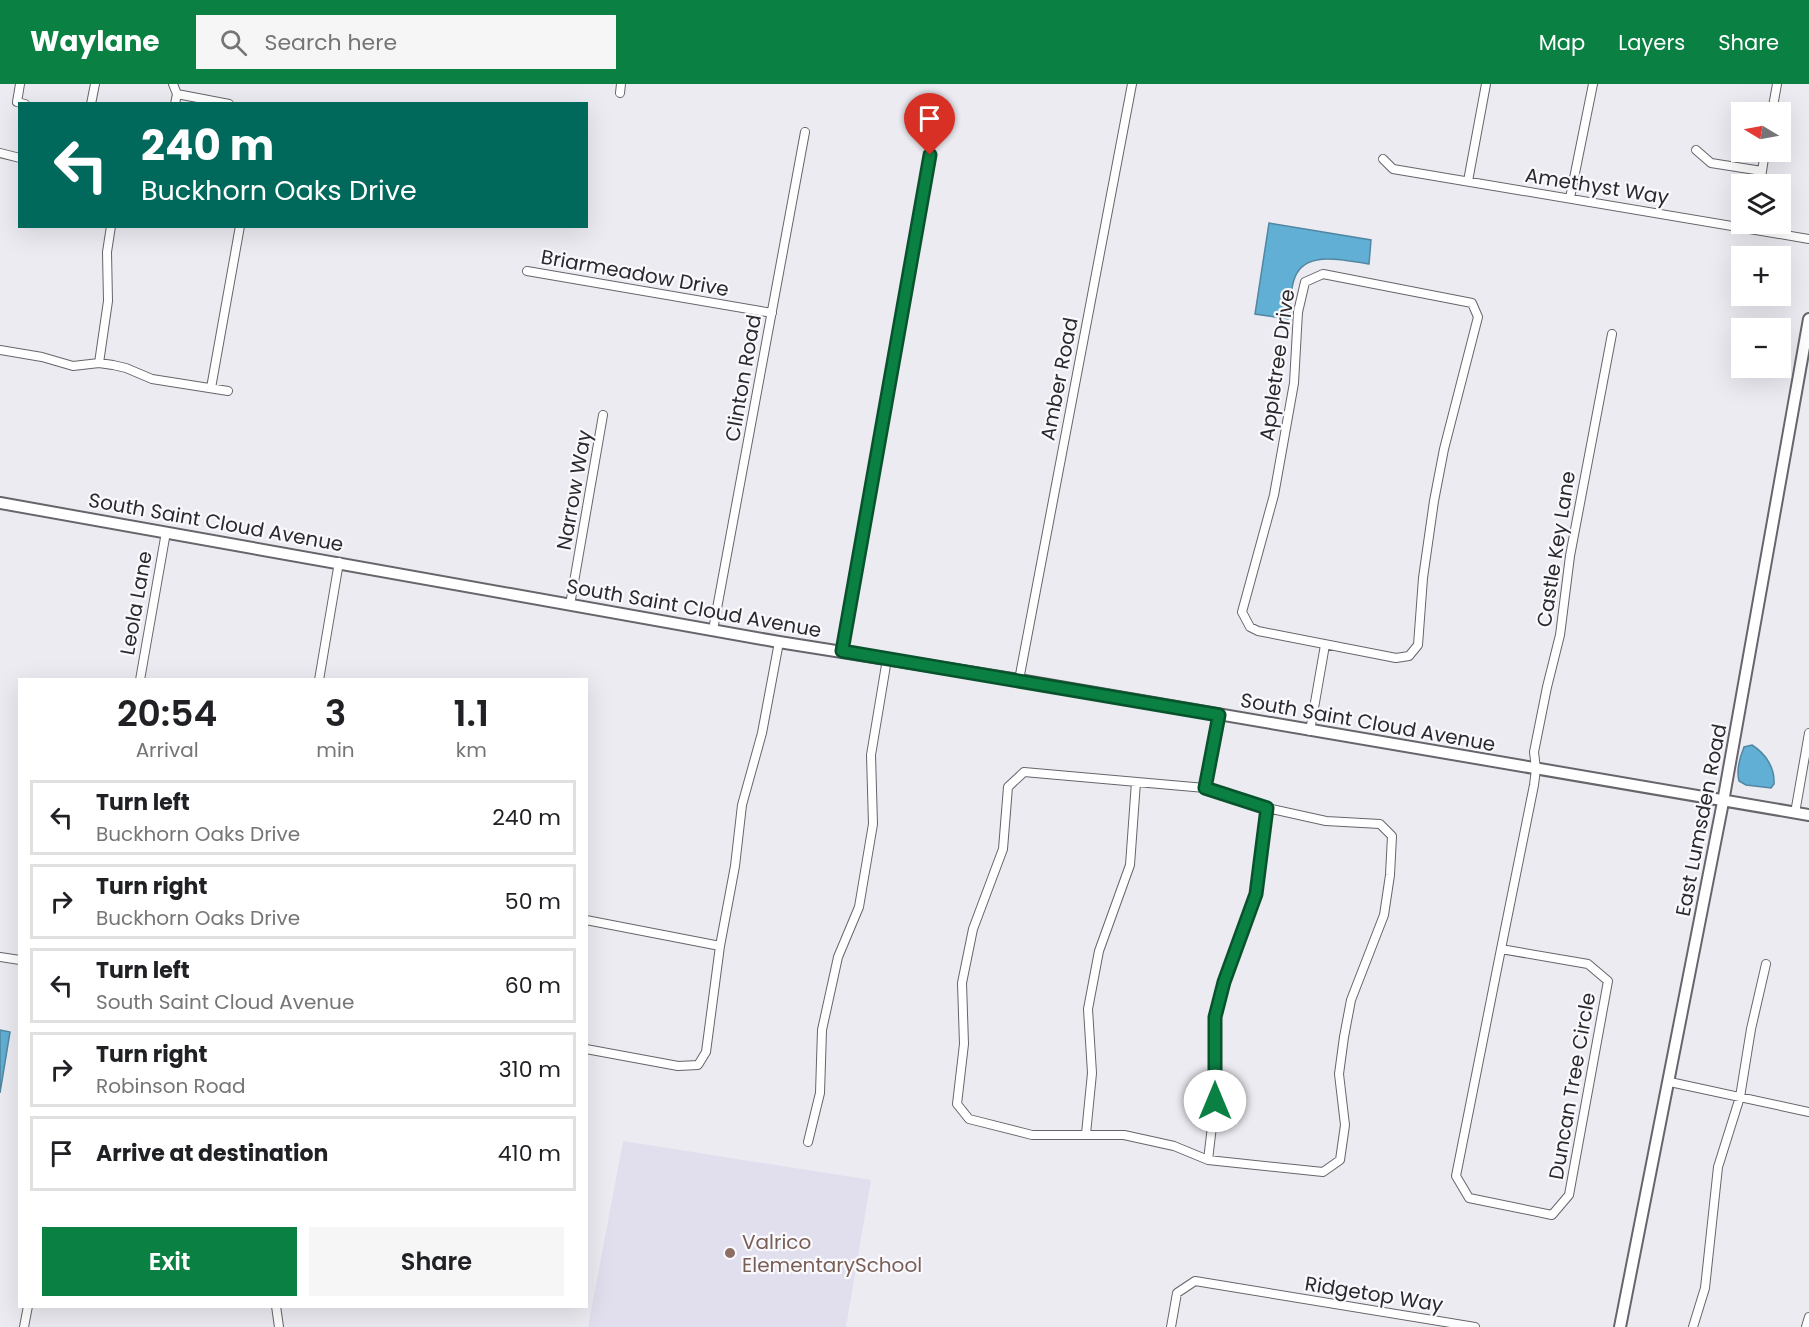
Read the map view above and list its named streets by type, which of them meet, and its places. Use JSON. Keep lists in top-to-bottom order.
{
  "streets": {
    "street": [
      "Amethyst Way",
      "Briarmeadow Drive",
      "Appletree Drive",
      "Clinton Road",
      "Amber Road",
      "Narrow Way",
      "South Saint Cloud Avenue",
      "Castle Key Lane",
      "Leola Lane",
      "East Lumsden Road",
      "Duncan Tree Circle",
      "Ridgetop Way"
    ]
  },
  "crossings": [
    ["Briarmeadow Drive", "Clinton Road"],
    ["Clinton Road", "South Saint Cloud Avenue"],
    ["Amber Road", "South Saint Cloud Avenue"],
    ["Narrow Way", "South Saint Cloud Avenue"],
    ["South Saint Cloud Avenue", "Castle Key Lane"],
    ["South Saint Cloud Avenue", "Leola Lane"],
    ["South Saint Cloud Avenue", "East Lumsden Road"],
    ["South Saint Cloud Avenue", "Duncan Tree Circle"],
    ["Castle Key Lane", "Duncan Tree Circle"]
  ],
  "places": ["Valrico ElementarySchool"],
  "north": "left",
  "page": {
    "header": "Waylane",
    "search": "Search here",
    "nav": ["Map", "Layers", "Share"],
    "map_buttons": ["+", "−"],
    "turn": ["240 m", "Buckhorn Oaks Drive"],
    "eta": [
      "20:54",
      "Arrival",
      "3",
      "min",
      "1.1",
      "km"
    ],
    "list": [
      {
        "name": "Turn left",
        "note": "Buckhorn Oaks Drive",
        "value": "240 m"
      },
      {
        "name": "Turn right",
        "note": "Buckhorn Oaks Drive",
        "value": "50 m"
      },
      {
        "name": "Turn left",
        "note": "South Saint Cloud Avenue",
        "value": "60 m"
      },
      {
        "name": "Turn right",
        "note": "Robinson Road",
        "value": "310 m"
      },
      {
        "name": "Arrive at destination",
        "value": "410 m"
      }
    ],
    "buttons": ["Exit", "Share"]
  }
}
